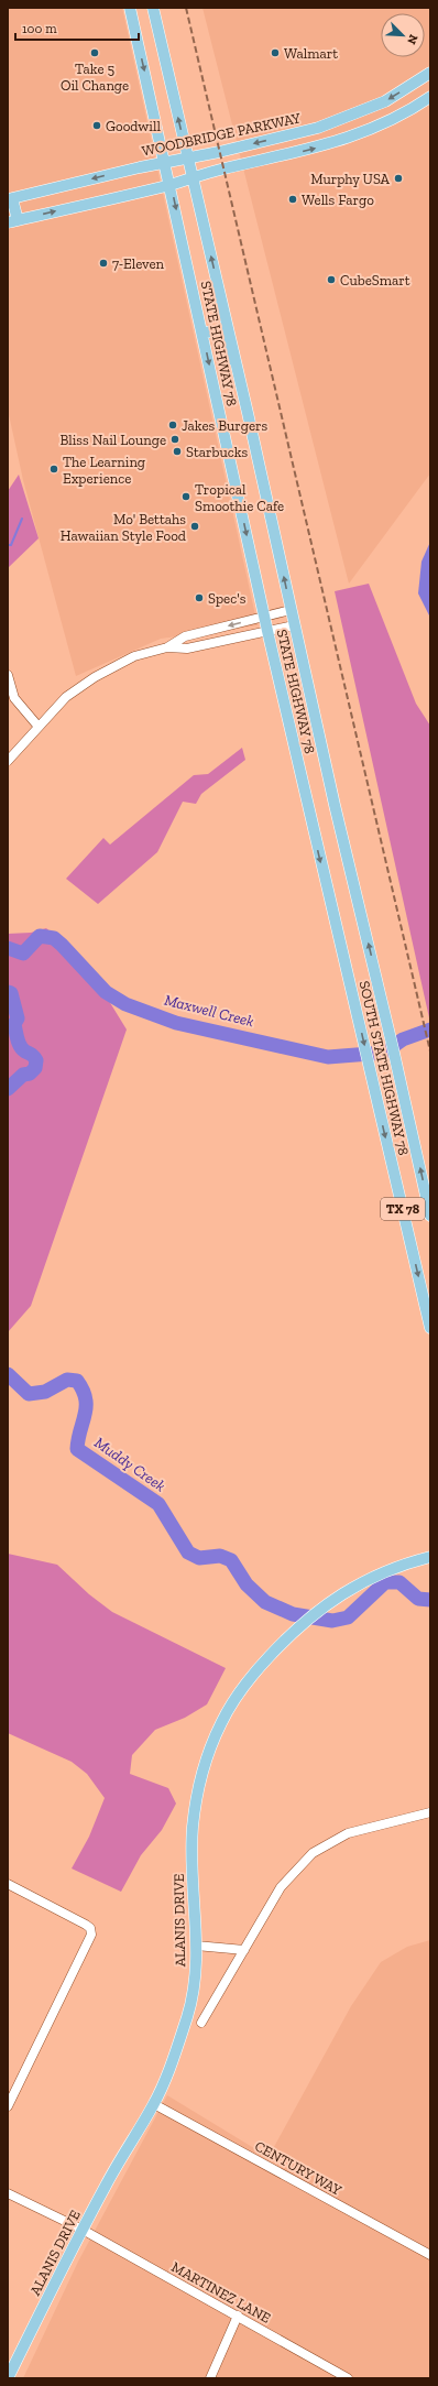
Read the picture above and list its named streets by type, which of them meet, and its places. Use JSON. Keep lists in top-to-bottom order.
{
  "streets": {
    "main road": [
      "WOODBRIDGE PARKWAY",
      "STATE HIGHWAY 78",
      "SOUTH STATE HIGHWAY 78",
      "TX 78",
      "ALANIS DRIVE"
    ],
    "street": ["CENTURY WAY", "MARTINEZ LANE"]
  },
  "crossings": [
    ["WOODBRIDGE PARKWAY", "STATE HIGHWAY 78"],
    ["STATE HIGHWAY 78", "SOUTH STATE HIGHWAY 78"],
    ["ALANIS DRIVE", "CENTURY WAY"],
    ["ALANIS DRIVE", "MARTINEZ LANE"]
  ],
  "water": ["Maxwell Creek", "Muddy Creek"],
  "places": [
    "Take 5 Oil Change",
    "Walmart",
    "Goodwill",
    "Murphy USA",
    "Wells Fargo",
    "7-Eleven",
    "CubeSmart",
    "Jakes Burgers",
    "Bliss Nail Lounge",
    "Starbucks",
    "The Learning Experience",
    "Tropical Smoothie Cafe",
    "Mo' Bettahs Hawaiian Style Food",
    "Spec's"
  ],
  "scale_bar": "100 m",
  "north": "bottom right"
}
